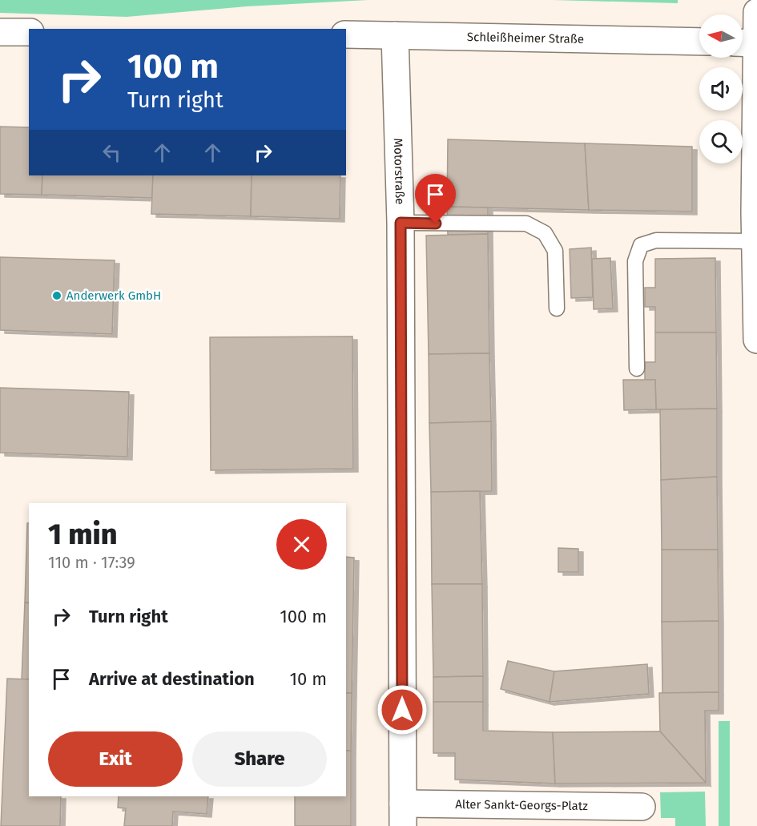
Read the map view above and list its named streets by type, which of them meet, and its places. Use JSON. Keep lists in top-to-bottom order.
{
  "streets": {
    "street": ["Schleißheimer Straße", "Motorstraße", "Alter Sankt-Georgs-Platz"]
  },
  "crossings": [
    ["Schleißheimer Straße", "Motorstraße"],
    ["Motorstraße", "Alter Sankt-Georgs-Platz"]
  ],
  "places": ["Anderwerk GmbH"],
  "north": "left",
  "page": {
    "turn": ["100 m", "Turn right"],
    "heading": ["1 min", "110 m · 17:39"],
    "list": [
      {
        "name": "Turn right",
        "value": "100 m"
      },
      {
        "name": "Arrive at destination",
        "value": "10 m"
      }
    ],
    "buttons": ["Exit", "Share"]
  }
}
